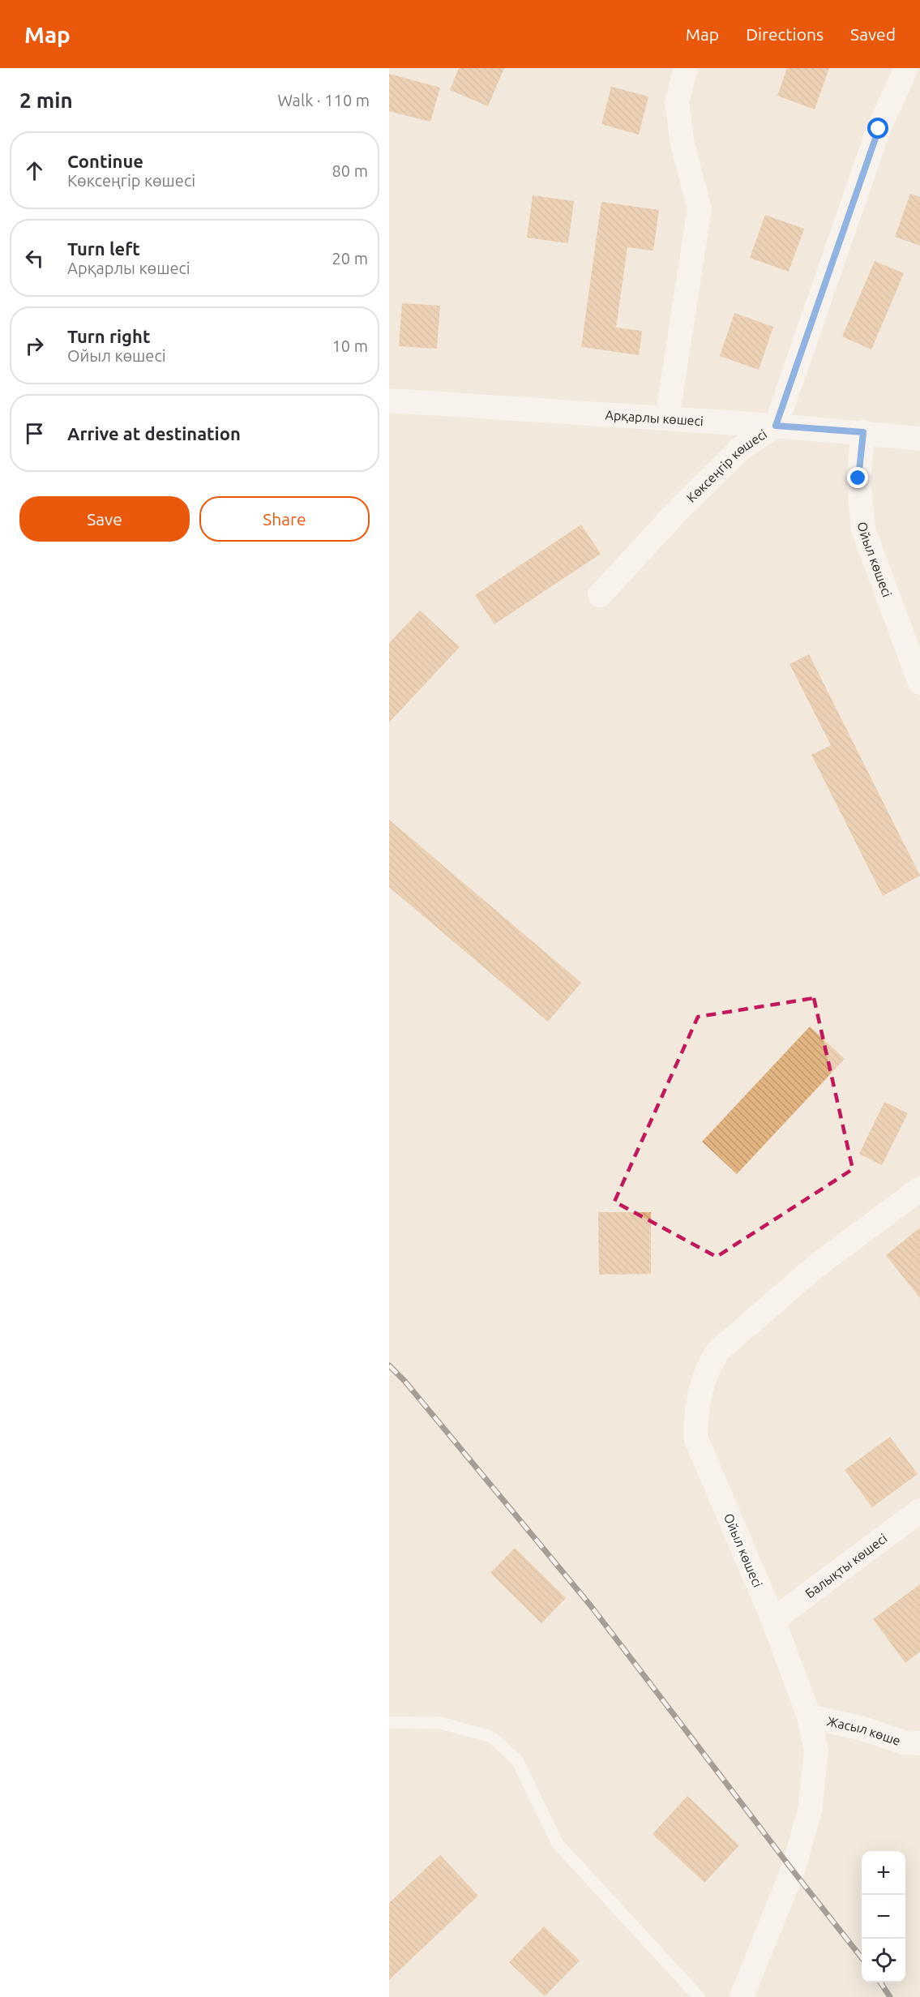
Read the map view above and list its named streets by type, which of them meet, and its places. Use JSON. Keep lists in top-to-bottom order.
{
  "streets": {
    "street": [
      "Арқарлы көшесі",
      "Көксеңгір көшесі",
      "Ойыл көшесі",
      "Балықты көшесі",
      "Жасыл көше"
    ]
  },
  "crossings": [
    ["Арқарлы көшесі", "Көксеңгір көшесі"],
    ["Арқарлы көшесі", "Ойыл көшесі"],
    ["Ойыл көшесі", "Балықты көшесі"],
    ["Ойыл көшесі", "Жасыл көше"]
  ],
  "page": {
    "header": "Map",
    "nav": ["Map", "Directions", "Saved"],
    "heading": ["2 min", "Walk · 110 m"],
    "list": [
      ["Continue", "Көксеңгір көшесі", "80 m"],
      ["Turn left", "Арқарлы көшесі", "20 m"],
      ["Turn right", "Ойыл көшесі", "10 m"],
      "Arrive at destination"
    ],
    "buttons": ["Save", "Share"],
    "map_buttons": ["+", "−"]
  }
}
